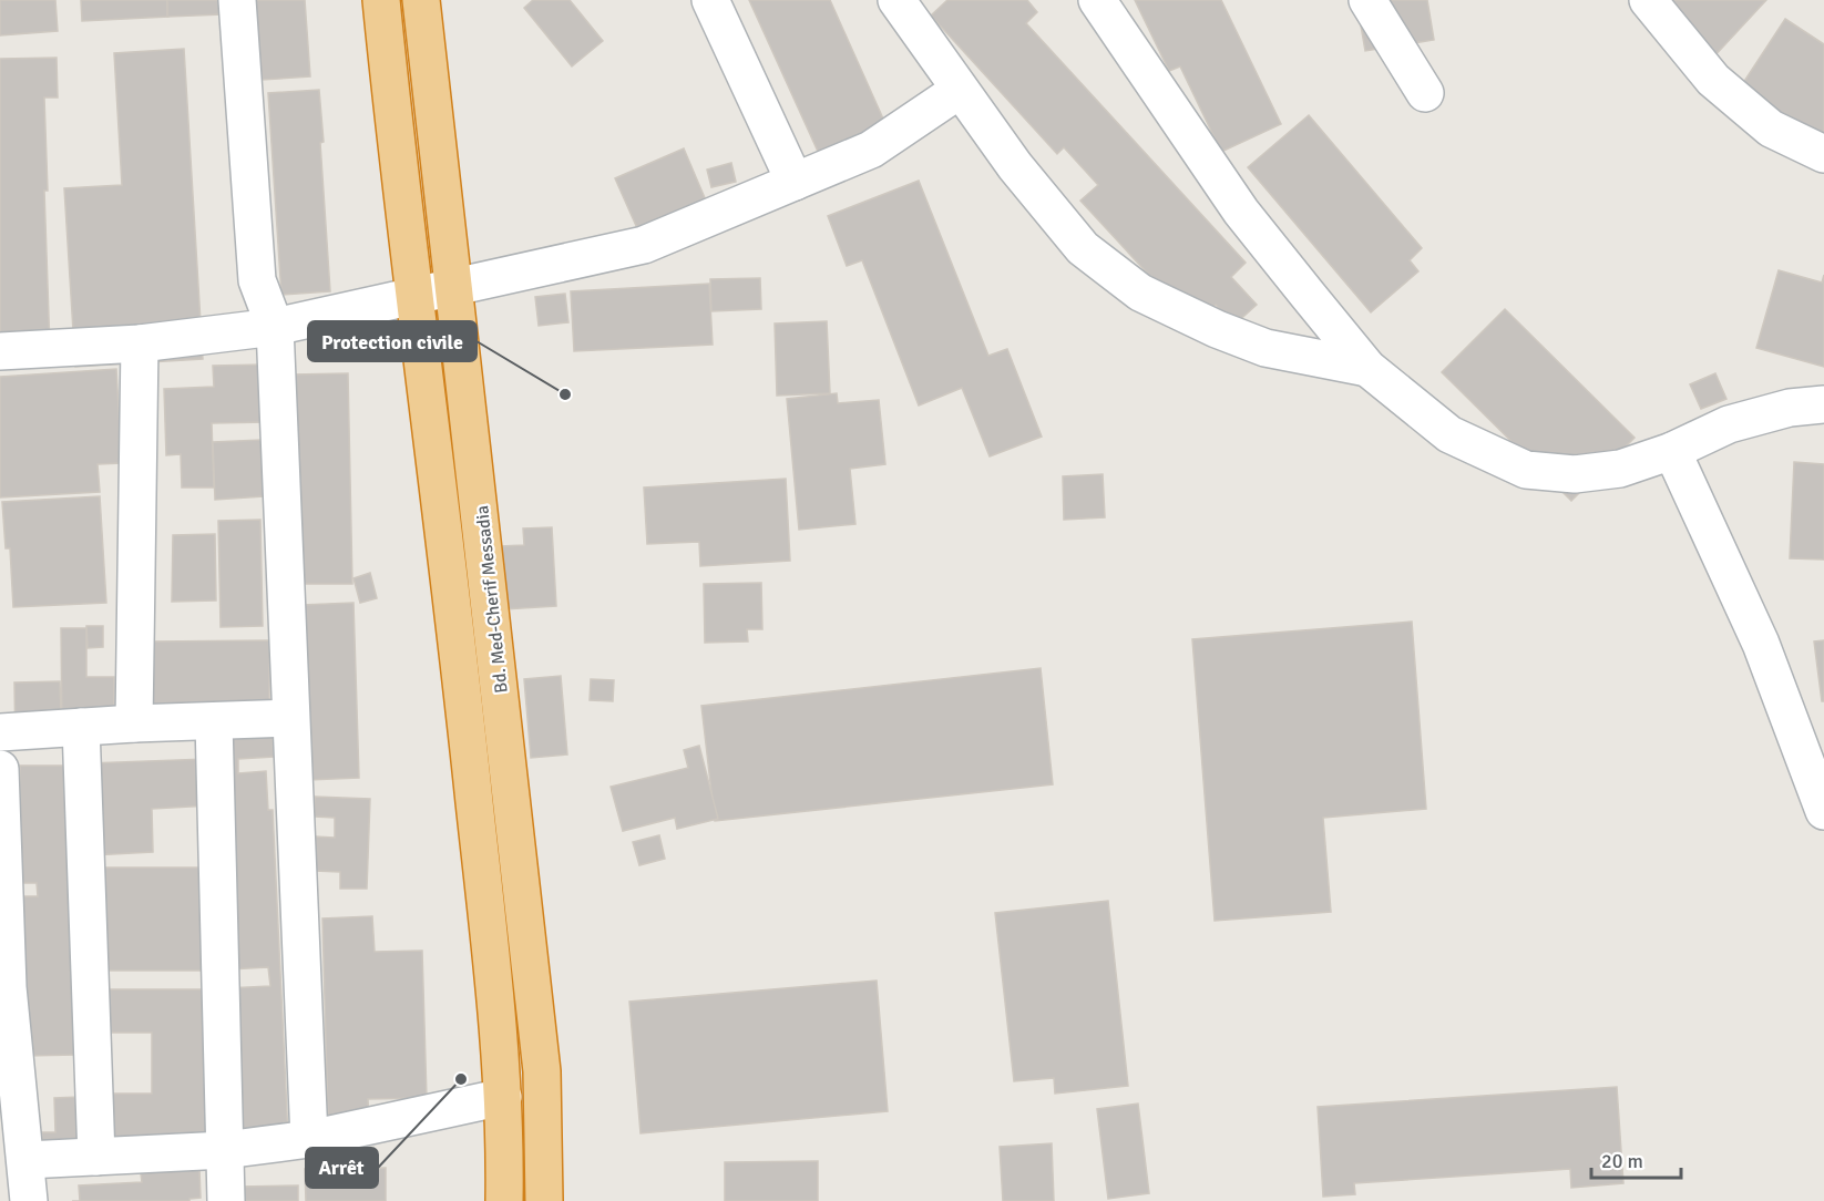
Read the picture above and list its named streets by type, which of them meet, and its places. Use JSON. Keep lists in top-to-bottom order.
{
  "streets": {
    "highway": ["Bd. Med-Cherif Messadia"]
  },
  "places": ["Protection civile", "Arrêt"],
  "scale_bar": "20 m"
}
